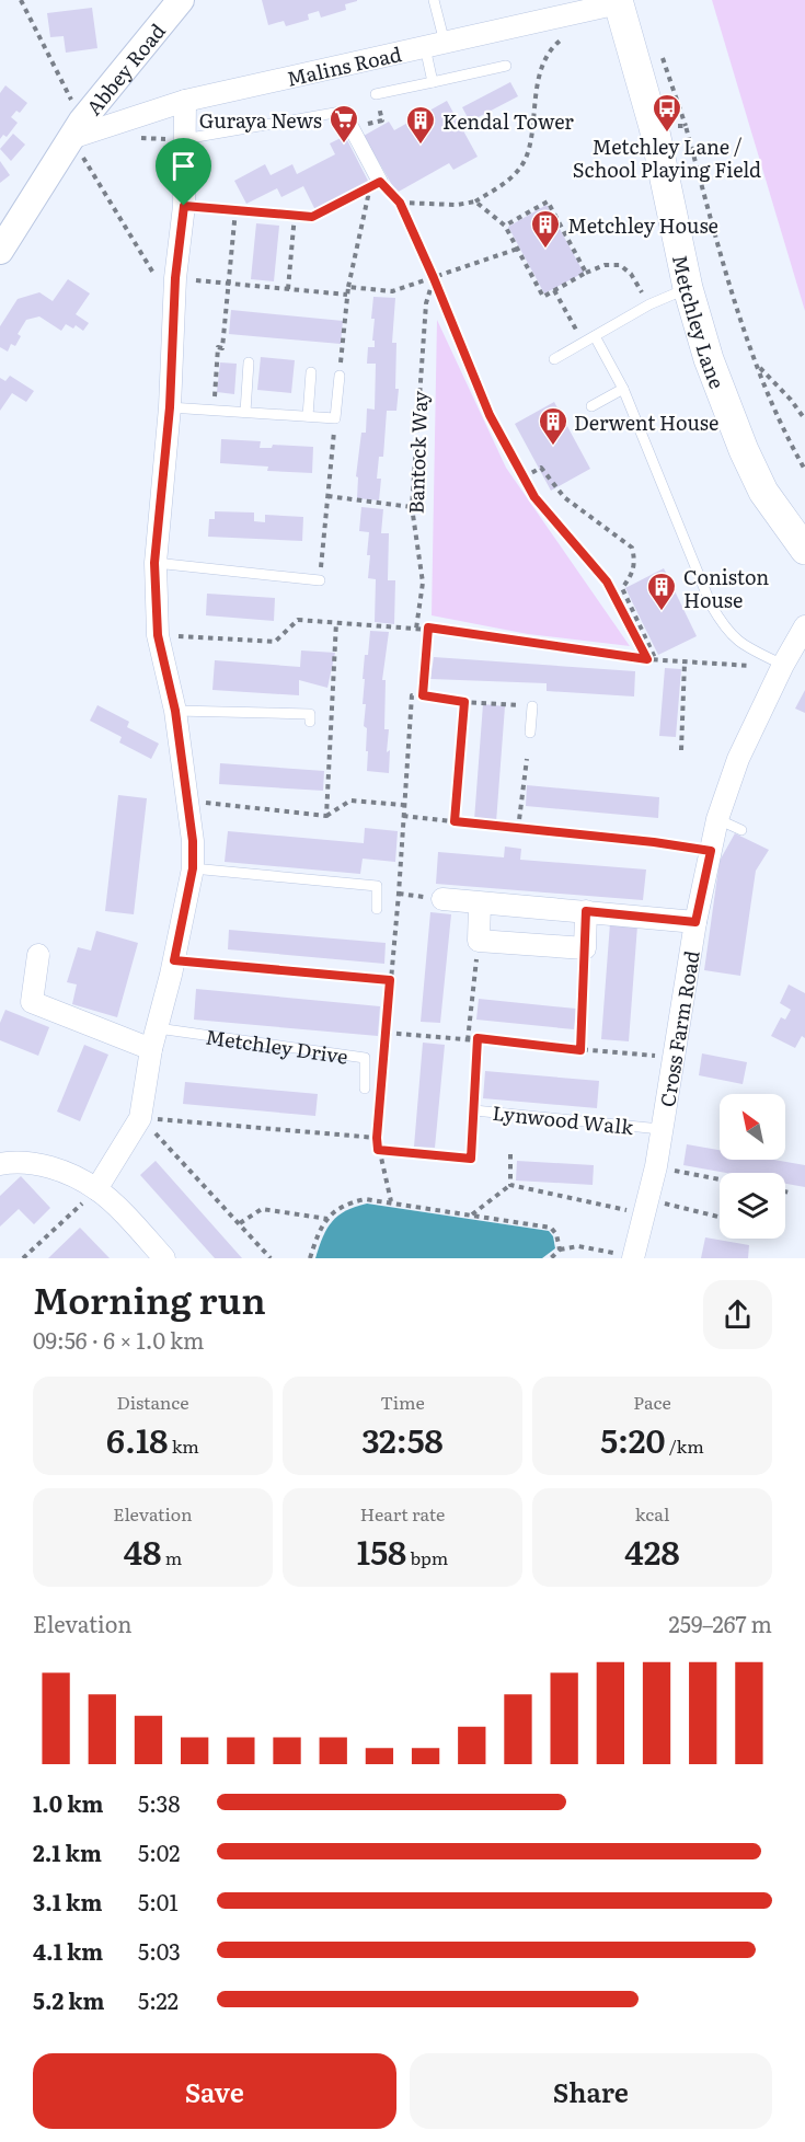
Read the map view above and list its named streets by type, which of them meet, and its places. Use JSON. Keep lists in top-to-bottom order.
{
  "streets": {
    "main road": ["Metchley Lane"],
    "street": ["Malins Road", "Abbey Road", "Cross Farm Road"],
    "lane": ["Metchley Drive", "Lynwood Walk"],
    "path": ["Bantock Way"]
  },
  "crossings": [
    ["Malins Road", "Abbey Road"],
    ["Malins Road", "Metchley Lane"],
    ["Cross Farm Road", "Lynwood Walk"]
  ],
  "places": {
    "bus stop": ["Metchley Lane / School Playing Field"],
    "supermarket": ["Guraya News"],
    "building": [
      "Kendal Tower",
      "Metchley House",
      "Derwent House",
      "Coniston House"
    ]
  },
  "north": "top left",
  "page": {
    "heading": ["Morning run", "09:56 · 6 × 1.0 km"],
    "stats": [
      ["Distance", "6.18 km"],
      ["Time", "32:58"],
      ["Pace", "5:20 /km"],
      ["Elevation", "48 m"],
      ["Heart rate", "158 bpm"],
      ["kcal", "428"]
    ],
    "chart": ["Elevation", "259–267 m"],
    "list": [
      {
        "name": "1.0 km",
        "note": "5:38"
      },
      {
        "name": "2.1 km",
        "note": "5:02"
      },
      {
        "name": "3.1 km",
        "note": "5:01"
      },
      {
        "name": "4.1 km",
        "note": "5:03"
      },
      {
        "name": "5.2 km",
        "note": "5:22"
      }
    ],
    "buttons": ["Save", "Share"]
  }
}
